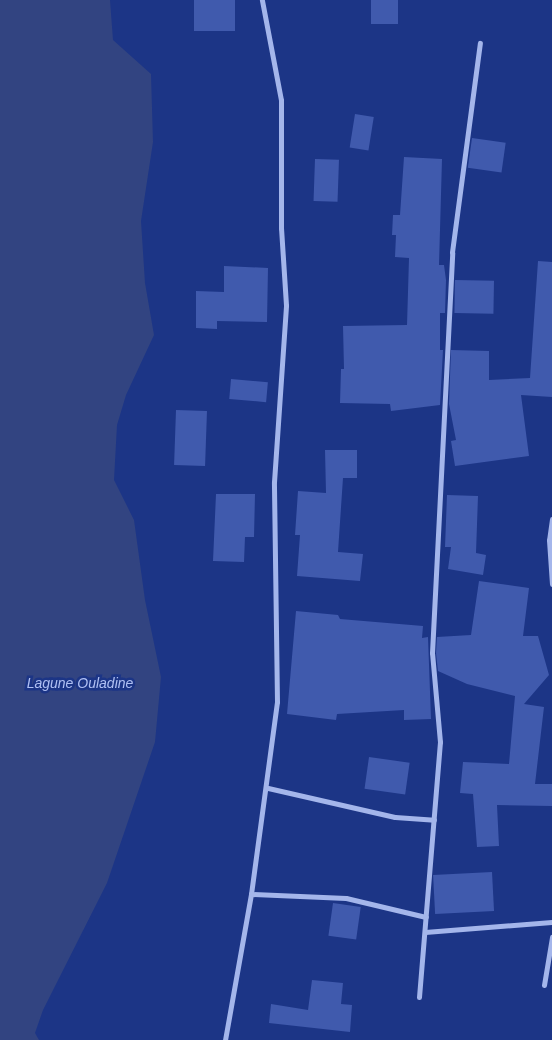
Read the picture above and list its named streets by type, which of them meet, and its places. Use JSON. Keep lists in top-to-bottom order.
{
  "water": ["Lagune Ouladine"]
}
